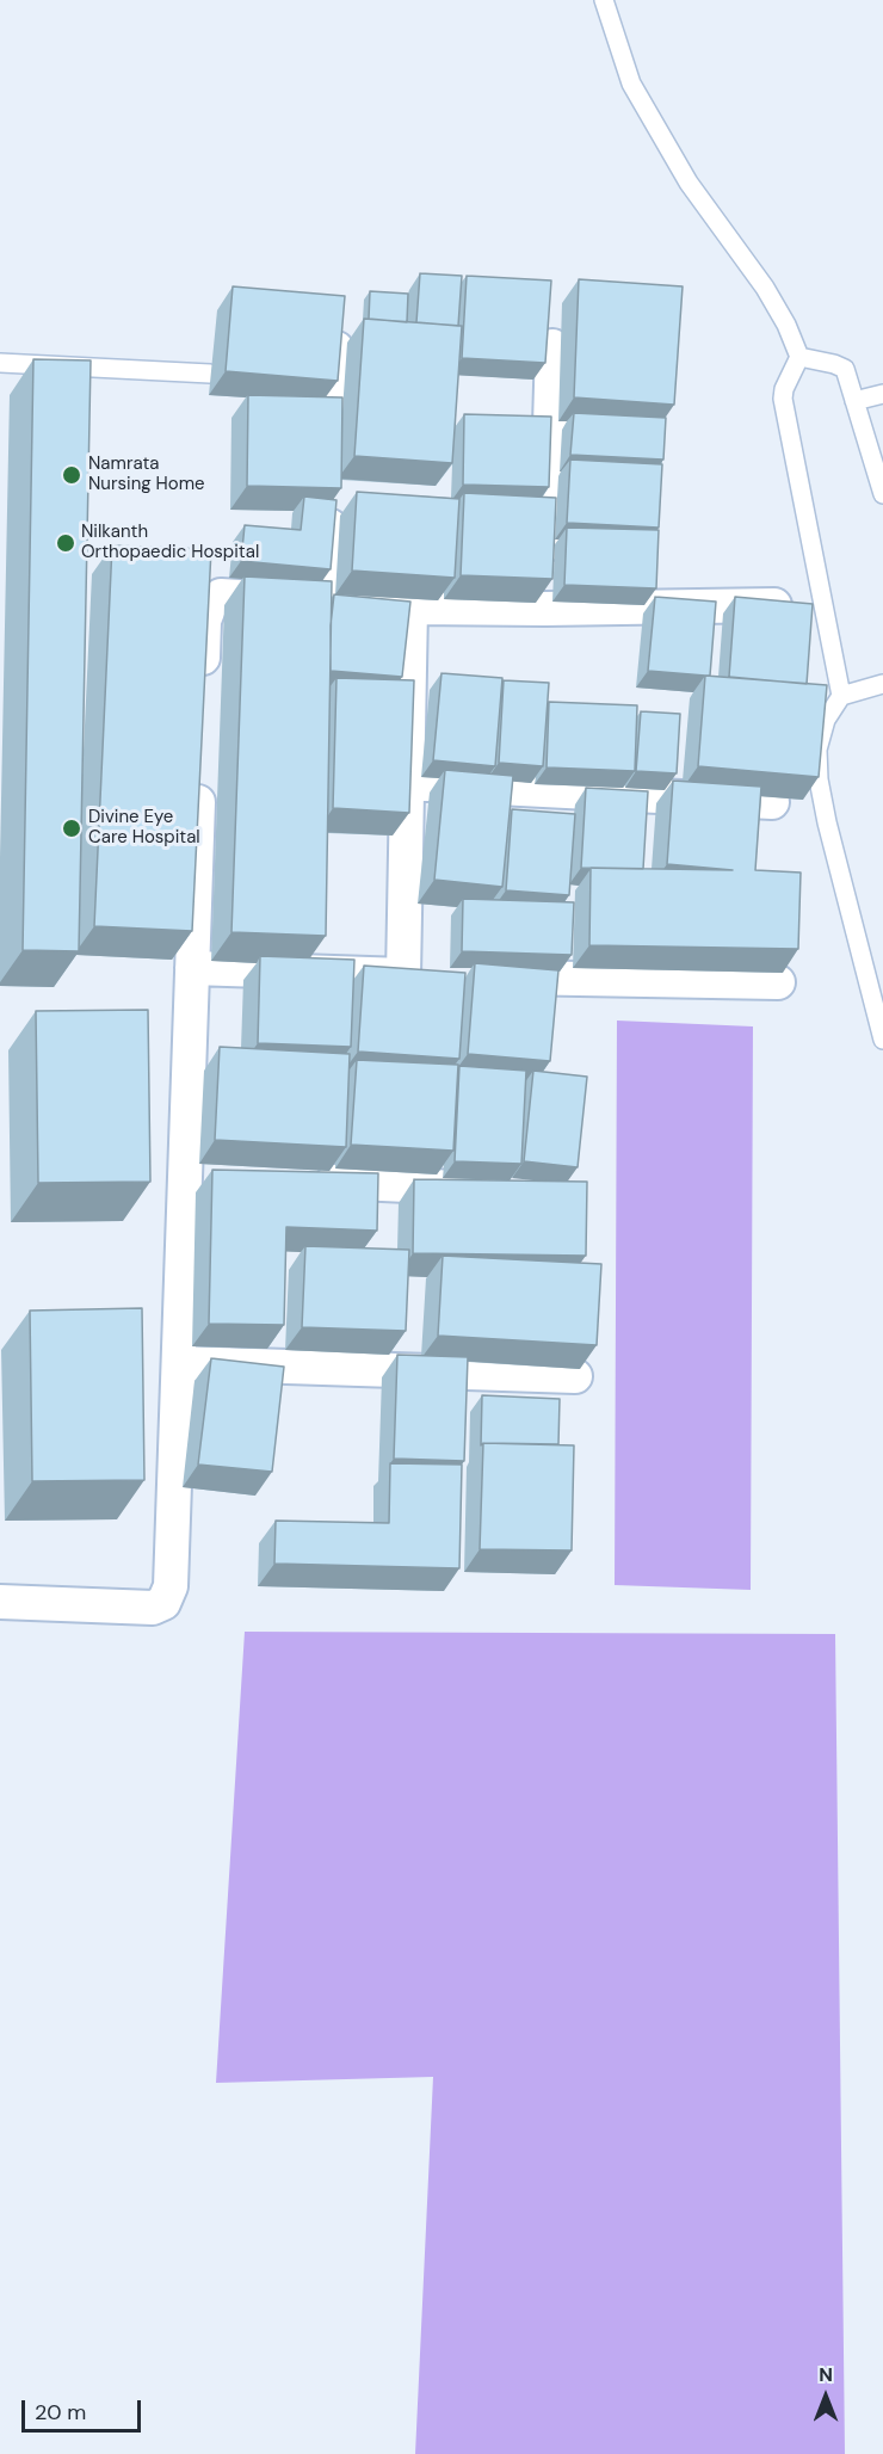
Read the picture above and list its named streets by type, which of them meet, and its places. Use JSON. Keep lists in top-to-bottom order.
{
  "places": ["Namrata Nursing Home", "Nilkanth Orthopaedic Hospital", "Divine Eye Care Hospital"],
  "scale_bar": "20 m",
  "north": "top"
}
